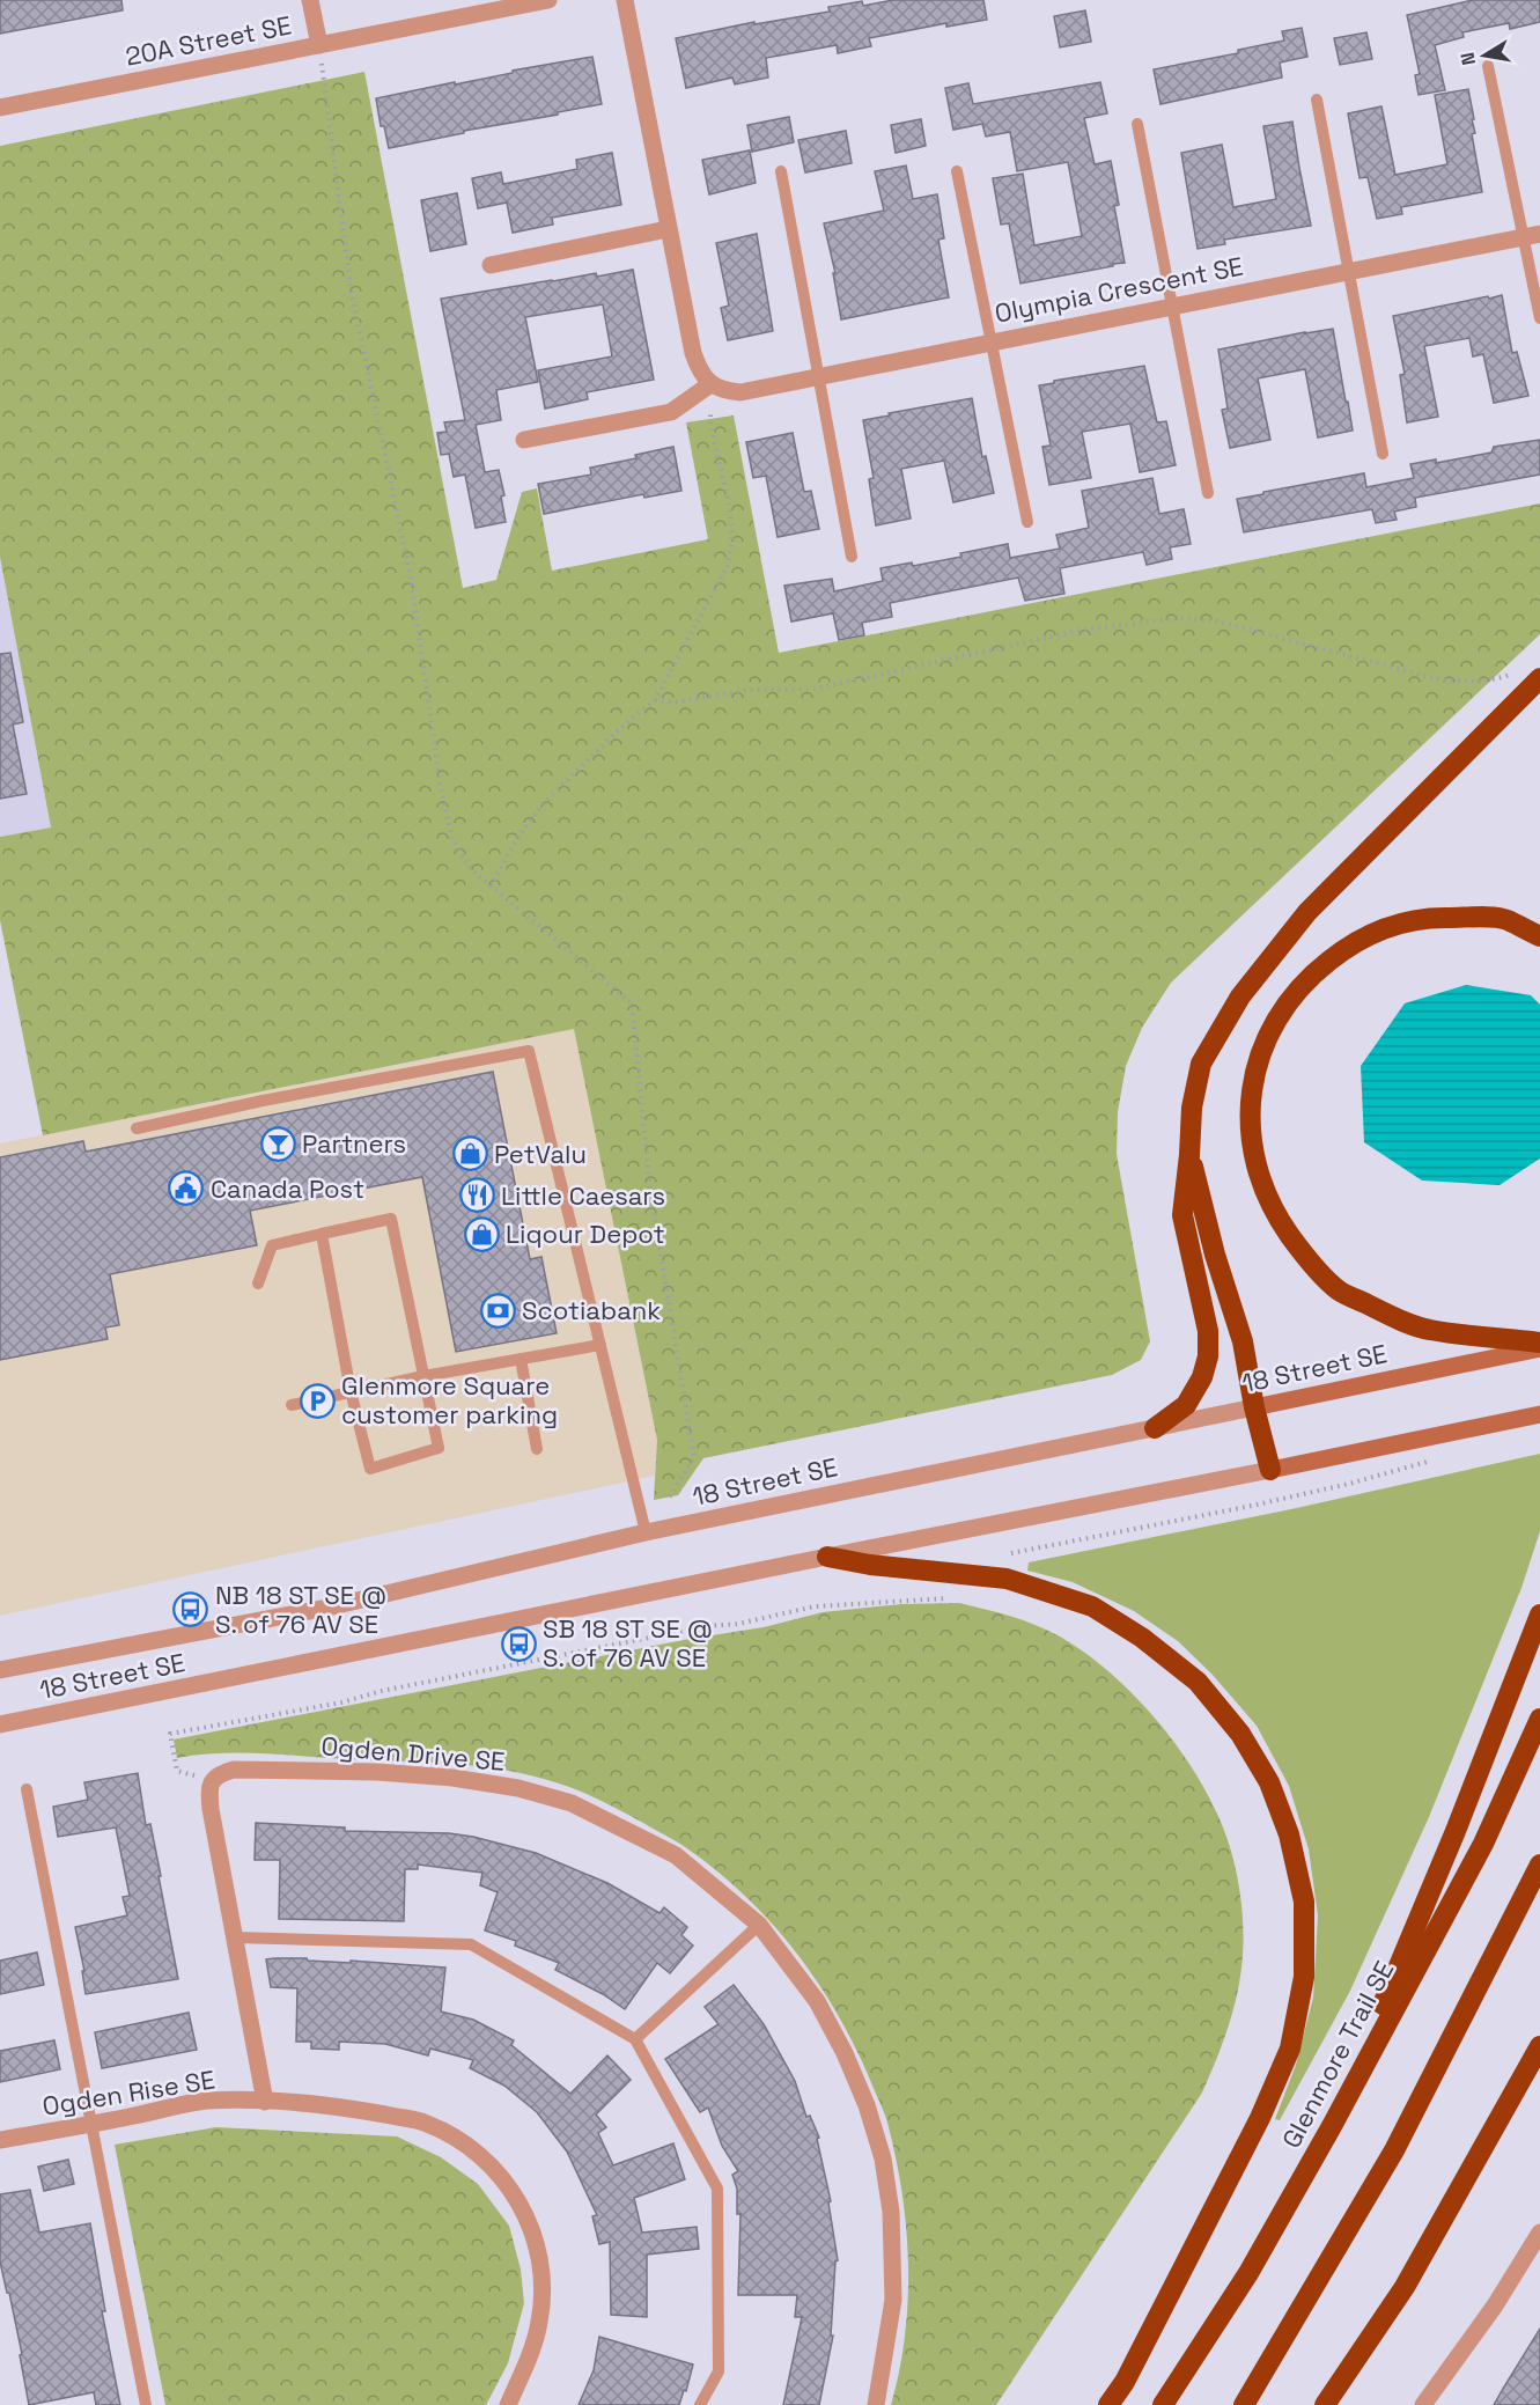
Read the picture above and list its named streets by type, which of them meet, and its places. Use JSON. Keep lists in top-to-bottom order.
{
  "streets": {
    "highway": ["Glenmore Trail SE"],
    "main road": ["18 Street SE"],
    "street": [
      "20A Street SE",
      "Olympia Crescent SE",
      "Ogden Drive SE",
      "Ogden Rise SE"
    ]
  },
  "places": {
    "bar": ["Partners"],
    "shop": ["PetValu", "Liqour Depot"],
    "public building": ["Canada Post"],
    "restaurant": ["Little Caesars"],
    "bank": ["Scotiabank"],
    "parking": ["Glenmore Square customer parking"],
    "bus stop": ["NB 18 ST SE @ S. of 76 AV SE", "SB 18 ST SE @ S. of 76 AV SE"]
  },
  "north": "left"
}
